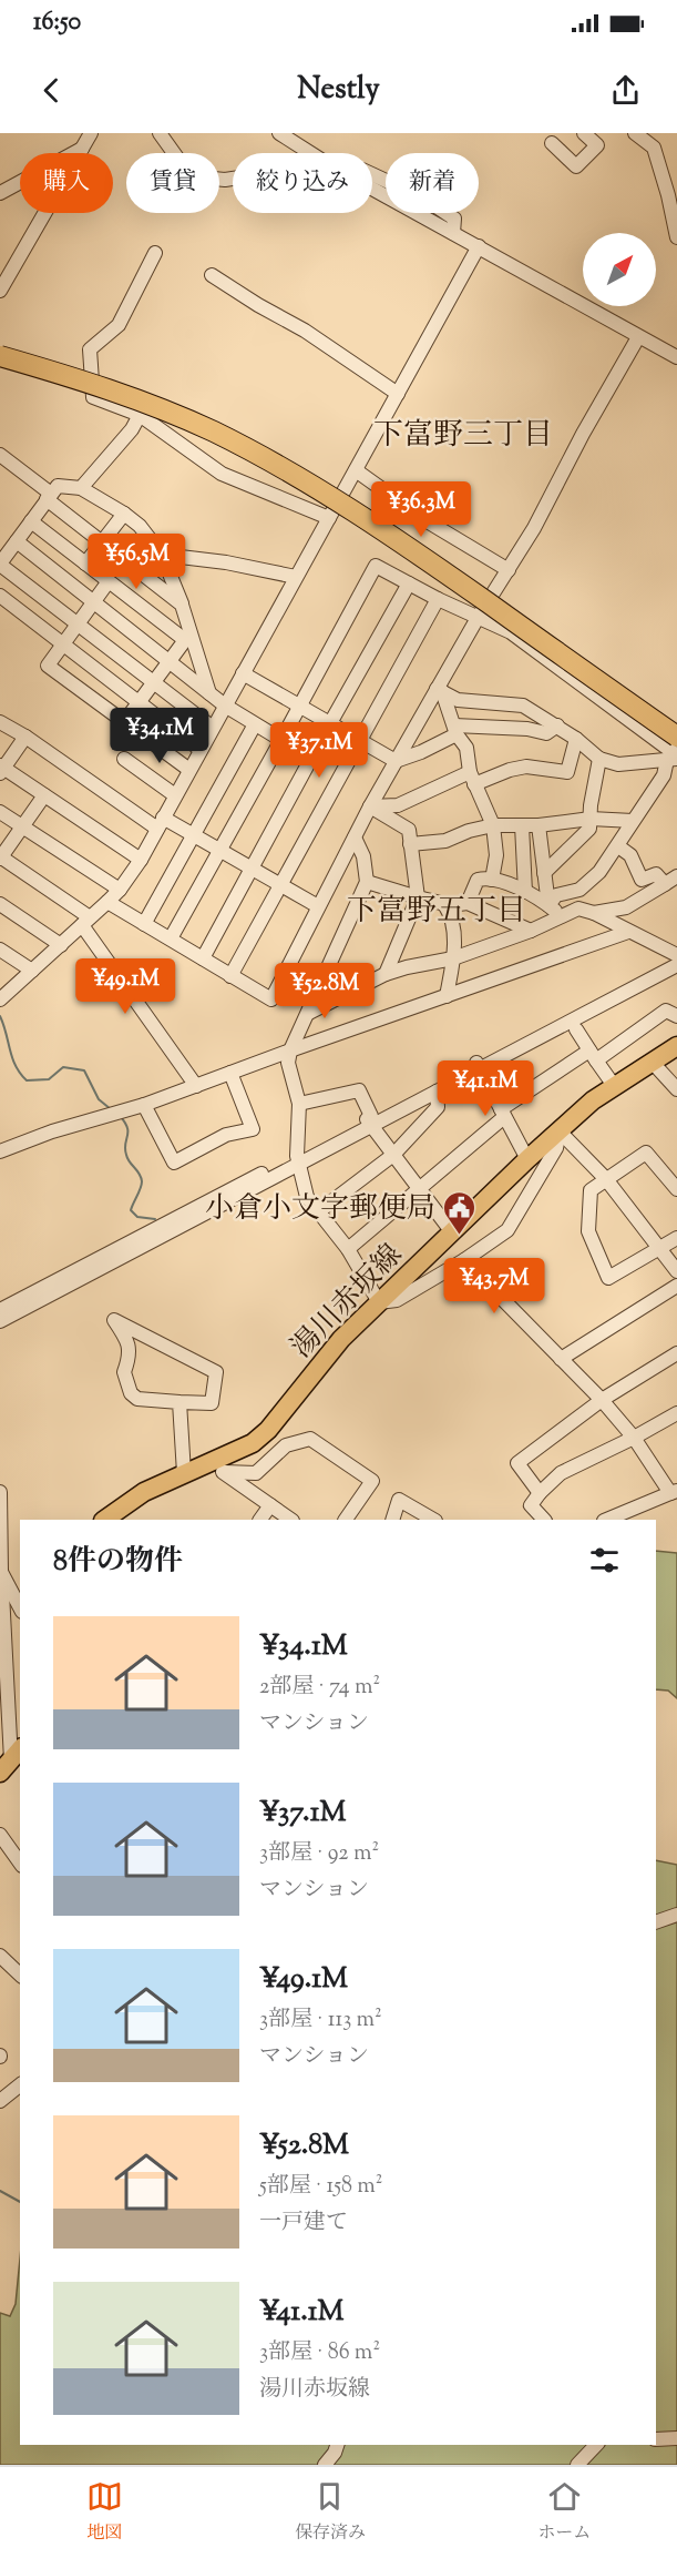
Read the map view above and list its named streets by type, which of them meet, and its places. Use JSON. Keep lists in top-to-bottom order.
{
  "streets": {
    "main road": ["湯川赤坂線"]
  },
  "districts": ["下富野三丁目", "下富野五丁目"],
  "places": {
    "public building": ["小倉小文字郵便局"]
  },
  "north": "top right",
  "page": {
    "status": "16:50",
    "header": "Nestly",
    "chip": [
      "購入",
      "賃貸",
      "絞り込み",
      "新着"
    ],
    "price": [
      "¥36.3M",
      "¥56.5M",
      "¥34.1M",
      "¥37.1M",
      "¥49.1M",
      "¥52.8M",
      "¥41.1M",
      "¥43.7M"
    ],
    "heading": "8件の物件",
    "list": [
      {
        "name": "¥34.1M",
        "note": "2部屋 · 74 m² · マンション"
      },
      {
        "name": "¥37.1M",
        "note": "3部屋 · 92 m² · マンション"
      },
      {
        "name": "¥49.1M",
        "note": "3部屋 · 113 m² · マンション"
      },
      {
        "name": "¥52.8M",
        "note": "5部屋 · 158 m² · 一戸建て"
      },
      {
        "name": "¥41.1M",
        "note": "3部屋 · 86 m² · 湯川赤坂線"
      }
    ],
    "tabs": ["地図", "保存済み", "ホーム"]
  }
}
